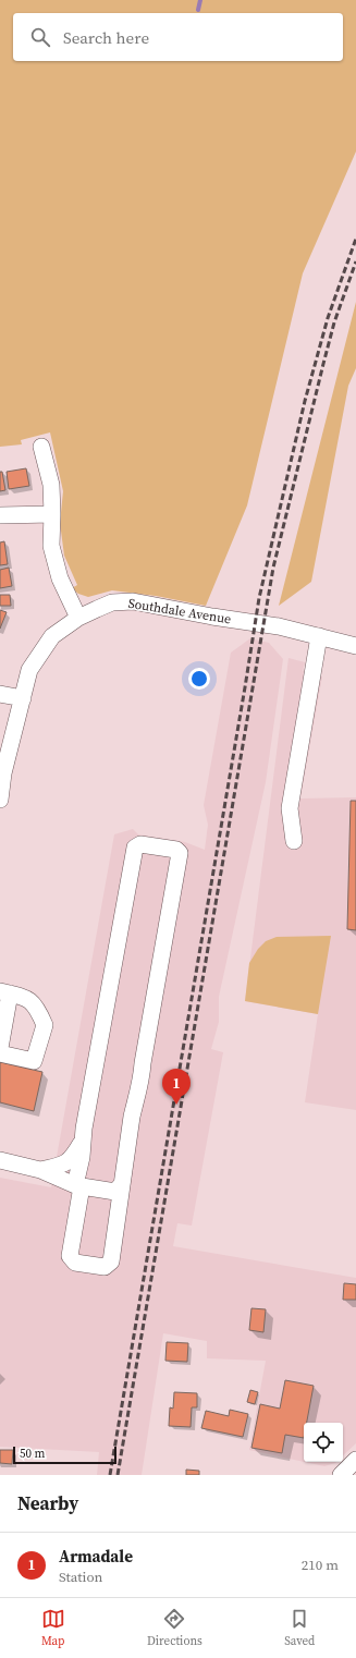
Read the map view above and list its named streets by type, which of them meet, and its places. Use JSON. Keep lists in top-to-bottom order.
{
  "streets": {
    "street": ["Southdale Avenue"]
  },
  "scale_bar": "50 m",
  "page": {
    "search": "Search here",
    "pins": "1",
    "scale": "50 m",
    "heading": "Nearby",
    "list": [
      {
        "mark": "1",
        "name": "Armadale",
        "note": "Station",
        "value": "210 m"
      }
    ],
    "nav": ["Map", "Directions", "Saved"]
  }
}
